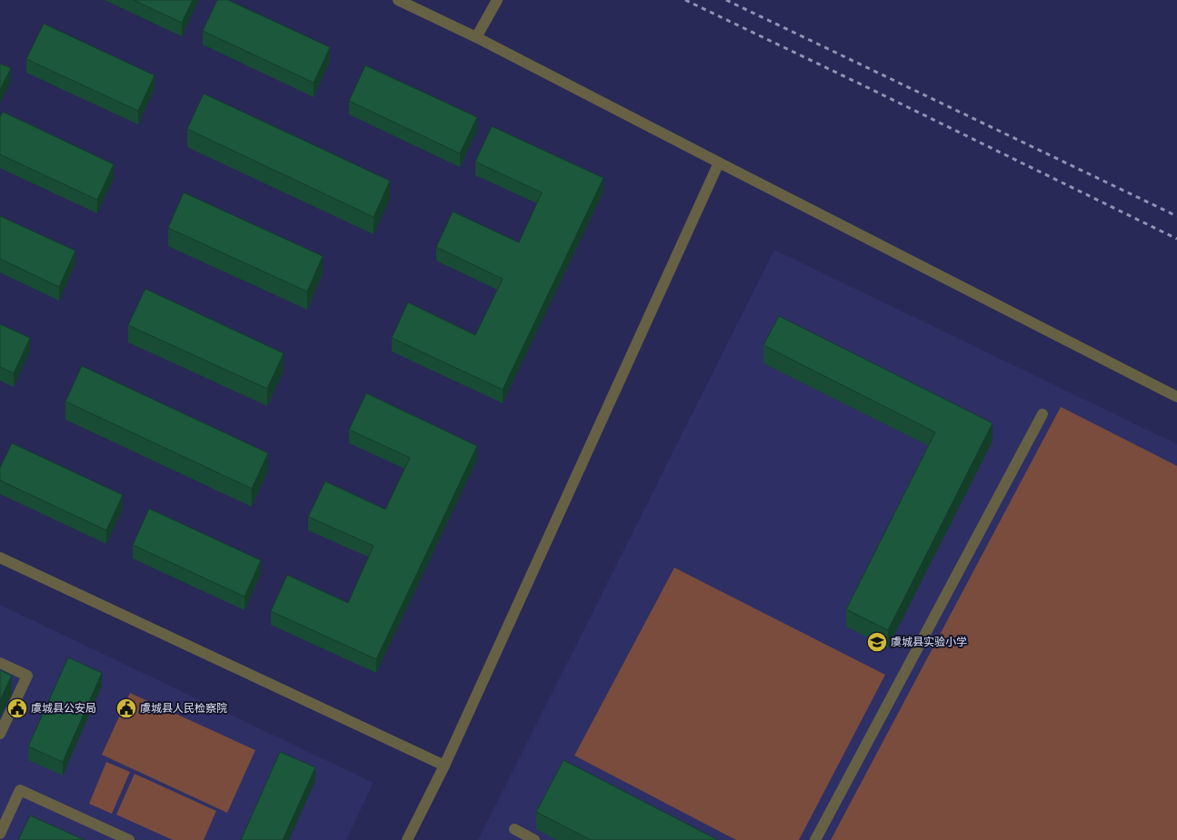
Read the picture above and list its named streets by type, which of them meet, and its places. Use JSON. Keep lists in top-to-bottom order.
{
  "places": {
    "school or university": ["虞城县实验小学"],
    "public building": ["虞城县公安局", "虞城县人民检察院"]
  }
}
